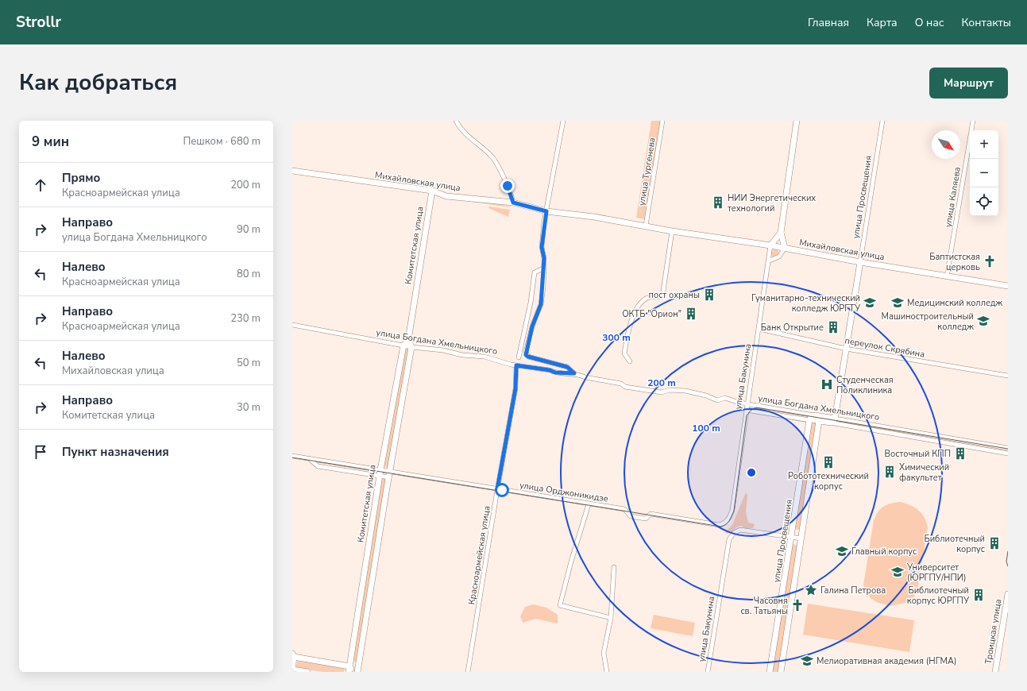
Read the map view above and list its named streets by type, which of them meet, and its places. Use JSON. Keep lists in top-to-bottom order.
{
  "streets": {
    "street": [
      "улица Тургенева",
      "Михайловская улица",
      "улица Просвещения",
      "улица Каляева",
      "Комитетская улица",
      "улица Богдана Хмельницкого",
      "переулок Скрябина",
      "улица Бакунина",
      "улица Орджоникидзе",
      "Красноармейская улица",
      "Троицкая улица"
    ]
  },
  "crossings": [
    ["улица Тургенева", "Михайловская улица"],
    ["Михайловская улица", "улица Просвещения"],
    ["Михайловская улица", "улица Каляева"],
    ["Михайловская улица", "Комитетская улица"],
    ["Михайловская улица", "улица Бакунина"],
    ["улица Просвещения", "улица Богдана Хмельницкого"],
    ["улица Просвещения", "переулок Скрябина"],
    ["улица Просвещения", "улица Бакунина"],
    ["Комитетская улица", "улица Богдана Хмельницкого"],
    ["Комитетская улица", "улица Орджоникидзе"],
    ["улица Богдана Хмельницкого", "улица Бакунина"],
    ["улица Богдана Хмельницкого", "Красноармейская улица"],
    ["переулок Скрябина", "улица Бакунина"],
    ["улица Бакунина", "улица Орджоникидзе"],
    ["улица Орджоникидзе", "Красноармейская улица"]
  ],
  "places": {
    "building": [
      "НИИ Энергетических технологий",
      "пост охраны",
      "ОКТБ \"Орион\"",
      "Банк Открытие",
      "Восточный КПП",
      "Робототехнический корпус",
      "Химический факультет",
      "Библиотечный корпус",
      "Библиотечный корпус ЮРГПУ"
    ],
    "church": ["Баптистская церковь", "Часовня св. Татьяны"],
    "school or university": [
      "Гуманитарно-технический колледж ЮРГТУ",
      "Медицинский колледж",
      "Машиностроительный колледж",
      "Главный корпус",
      "Университет (ЮРГПУ/НПИ)",
      "Мелиоративная академия (НГМА)"
    ],
    "hospital": ["Студенческая Поликлиника"],
    "place": ["Галина Петрова"]
  },
  "north": "bottom right",
  "page": {
    "header": "Strollr",
    "nav": [
      "Главная",
      "Карта",
      "О нас",
      "Контакты"
    ],
    "title": "Как добраться",
    "buttons": "Маршрут",
    "heading": ["9 мин", "Пешком · 680 m"],
    "map_buttons": ["+", "−"],
    "list": [
      ["Прямо", "Красноармейская улица", "200 m"],
      ["Направо", "улица Богдана Хмельницкого", "90 m"],
      ["Налево", "Красноармейская улица", "80 m"],
      ["Направо", "Красноармейская улица", "230 m"],
      ["Налево", "Михайловская улица", "50 m"],
      ["Направо", "Комитетская улица", "30 m"],
      "Пункт назначения"
    ]
  },
  "rings": ["300 m", "200 m", "100 m"]
}
